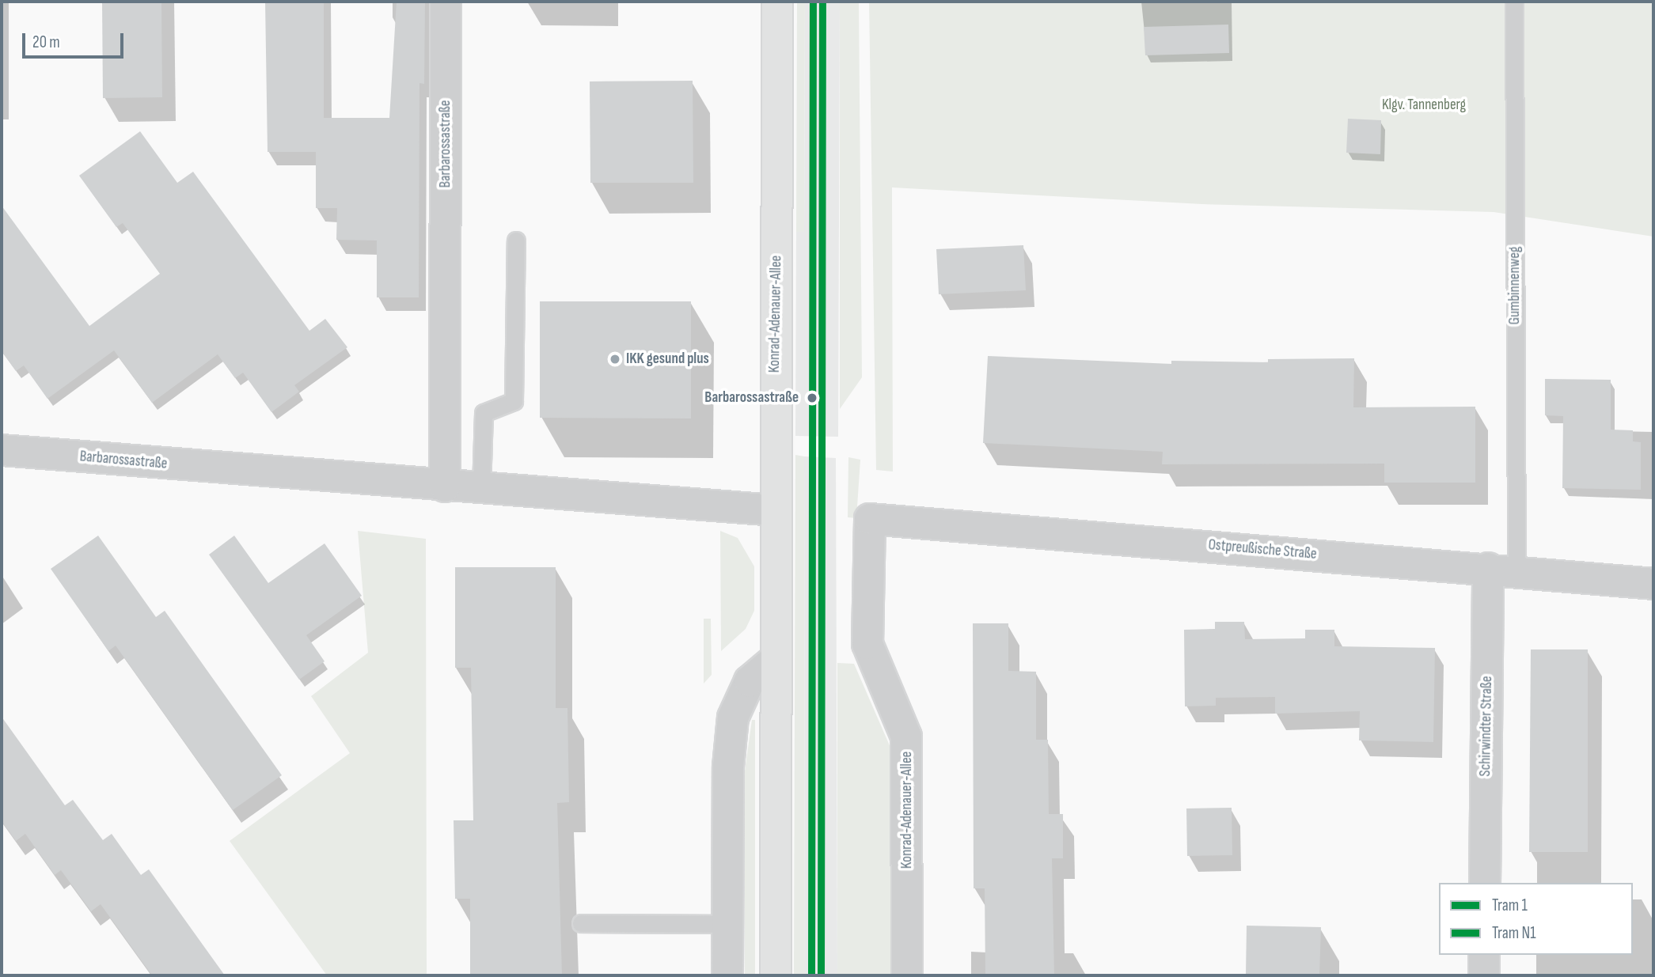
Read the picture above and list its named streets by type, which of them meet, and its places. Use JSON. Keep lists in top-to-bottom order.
{
  "streets": {
    "main road": ["Konrad-Adenauer-Allee"],
    "street": ["Barbarossastraße", "Ostpreußische Straße", "Schirwindter Straße"],
    "lane": ["Gumbinnenweg"]
  },
  "crossings": [
    ["Barbarossastraße", "Konrad-Adenauer-Allee"],
    ["Gumbinnenweg", "Ostpreußische Straße"],
    ["Gumbinnenweg", "Schirwindter Straße"],
    ["Konrad-Adenauer-Allee", "Ostpreußische Straße"],
    ["Ostpreußische Straße", "Schirwindter Straße"]
  ],
  "parks": ["Klgv. Tannenberg"],
  "places": ["IKK gesund plus", "Barbarossastraße"],
  "lines": ["tram line 1", "tram line N1"],
  "legend": ["Tram 1", "Tram N1"],
  "scale_bar": "20 m"
}
